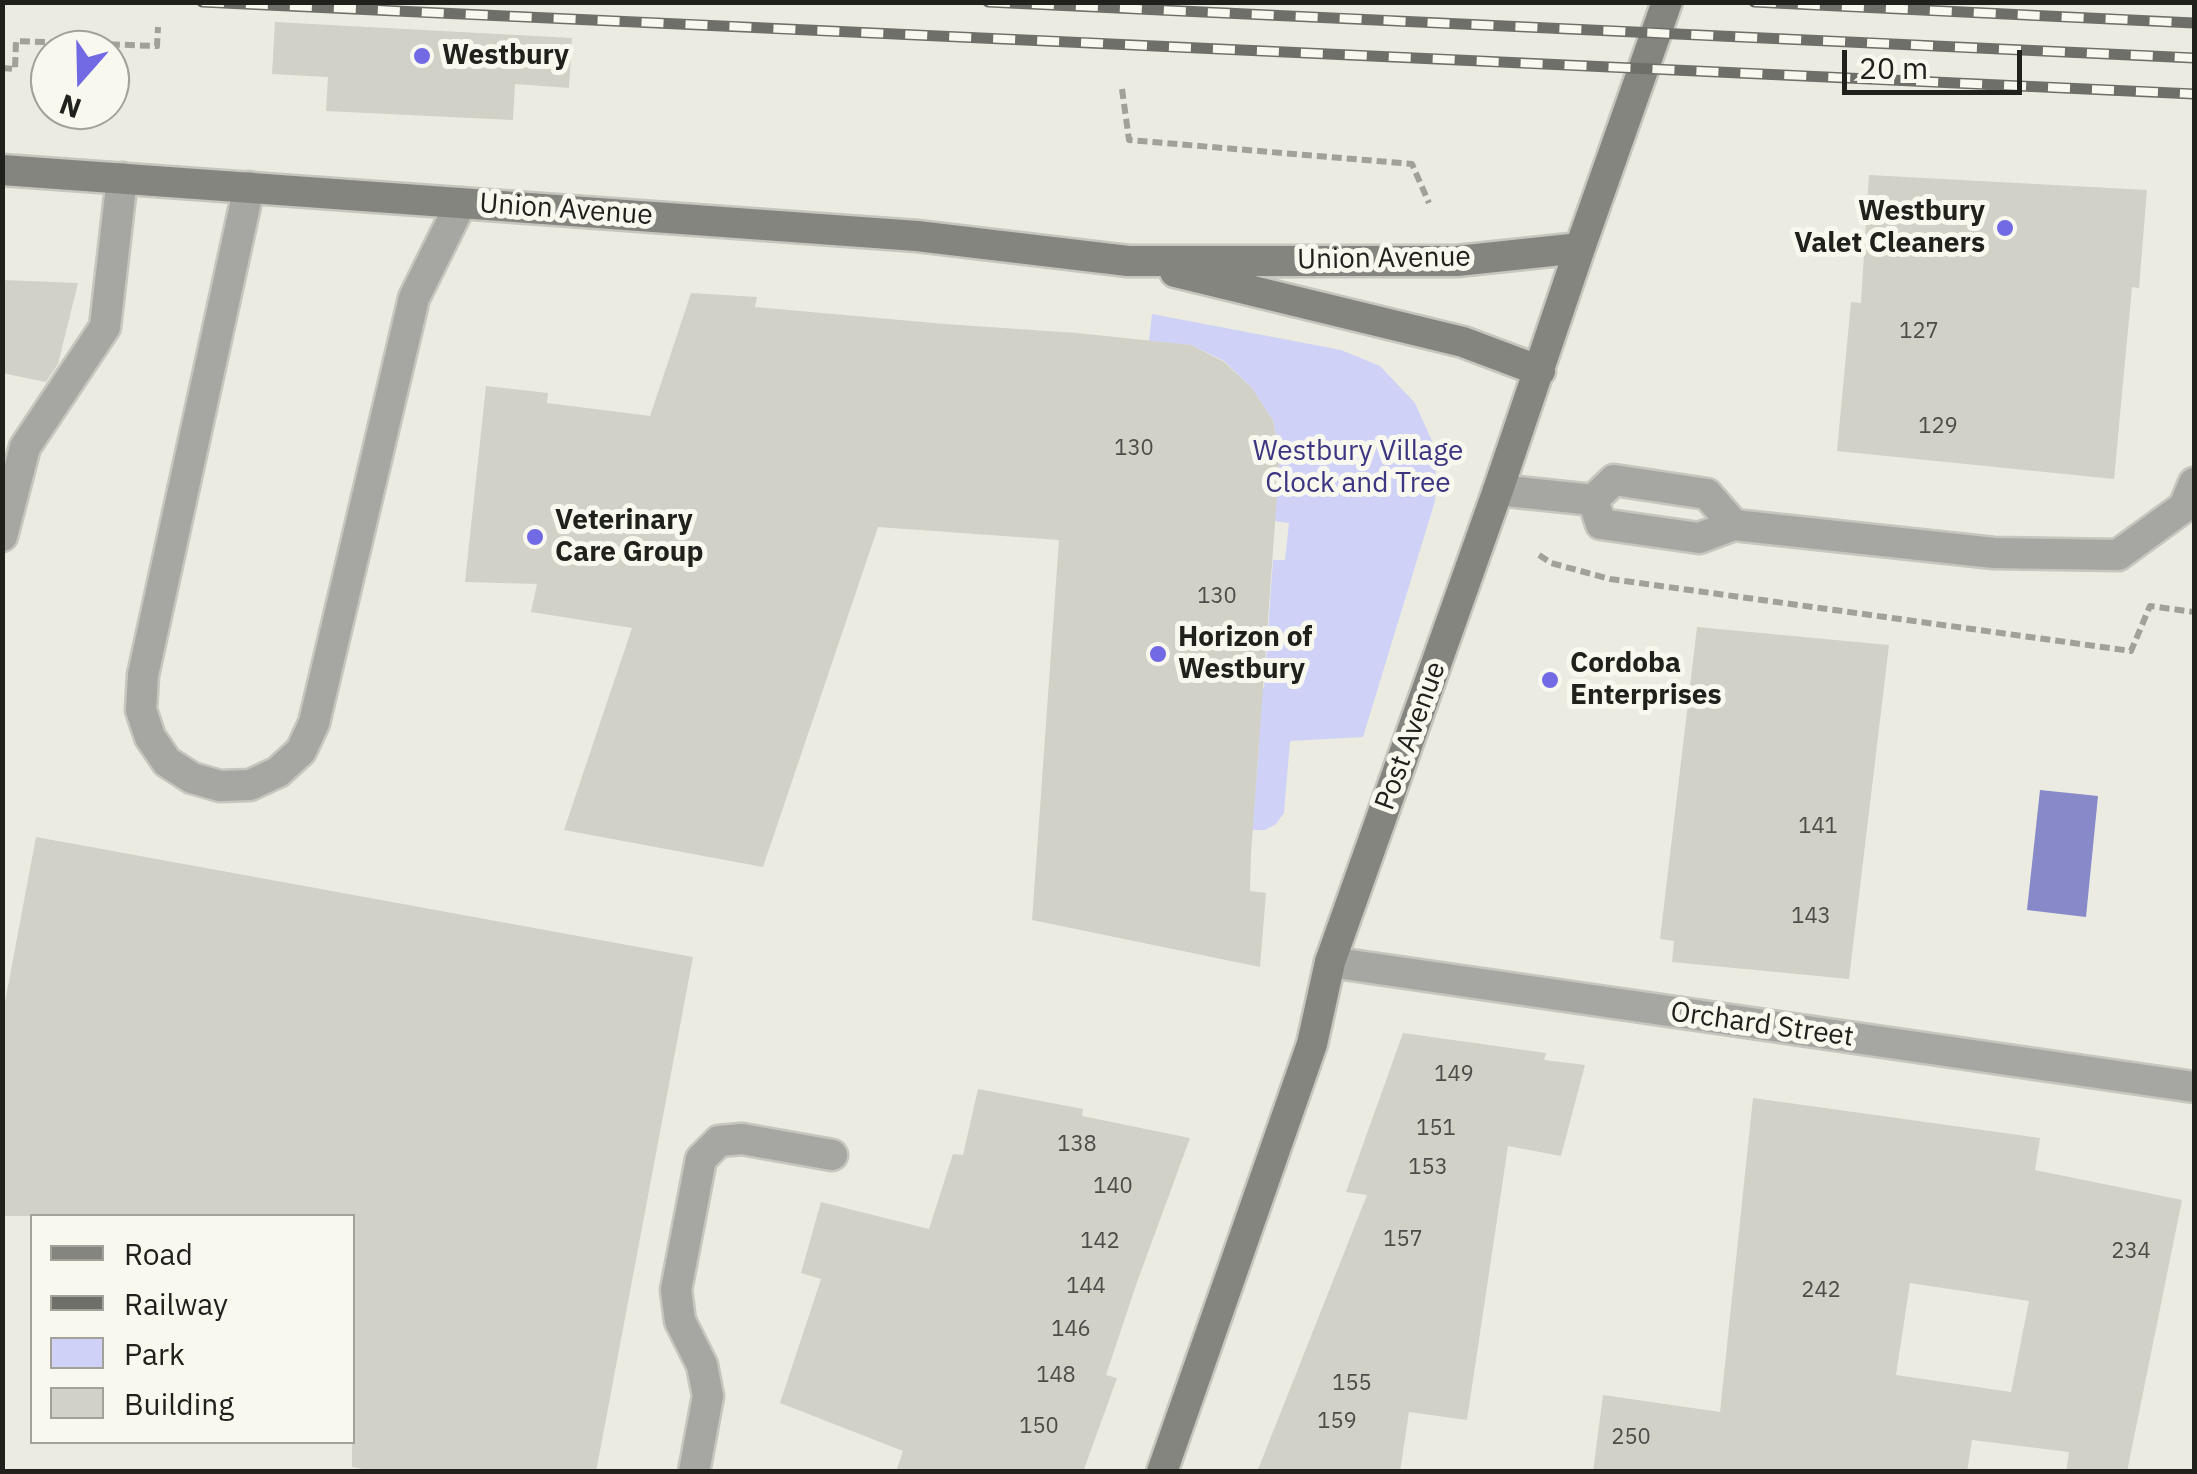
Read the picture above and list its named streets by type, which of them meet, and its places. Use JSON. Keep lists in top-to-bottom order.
{
  "streets": {
    "main road": ["Union Avenue", "Post Avenue"],
    "street": ["Orchard Street"]
  },
  "crossings": [
    ["Union Avenue", "Post Avenue"],
    ["Post Avenue", "Orchard Street"]
  ],
  "parks": ["Westbury Village Clock and Tree"],
  "places": [
    "Westbury",
    "Westbury Valet Cleaners",
    "Veterinary Care Group",
    "Horizon of Westbury",
    "Cordoba Enterprises"
  ],
  "house_numbers": [
    "127",
    "129",
    "130",
    "130",
    "141",
    "143",
    "149",
    "151",
    "138",
    "153",
    "140",
    "157",
    "142",
    "234",
    "144",
    "242",
    "146",
    "148",
    "155",
    "159",
    "150",
    "250"
  ],
  "legend": [
    "Road",
    "Railway",
    "Park",
    "Building"
  ],
  "scale_bar": "20 m",
  "north": "bottom"
}
